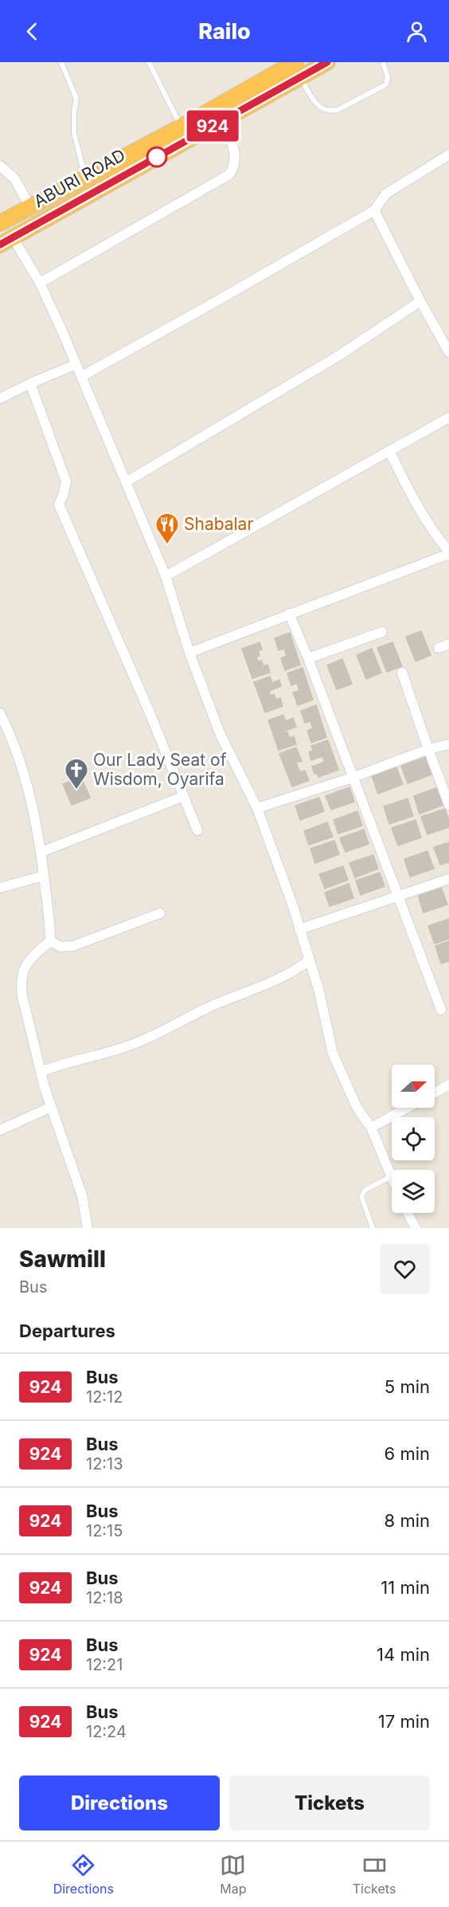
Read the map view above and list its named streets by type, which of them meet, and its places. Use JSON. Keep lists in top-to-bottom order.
{
  "streets": {
    "highway": ["ABURI ROAD"]
  },
  "places": {
    "restaurant": ["Shabalar"],
    "church": ["Our Lady Seat of Wisdom, Oyarifa"]
  },
  "lines": ["bus line 924"],
  "north": "right",
  "page": {
    "header": "Railo",
    "on_map": "924",
    "heading": [
      ["Sawmill", "Bus"],
      "Departures"
    ],
    "list": [
      {
        "mark": "924",
        "name": "Bus",
        "note": "12:12",
        "value": "5 min"
      },
      {
        "mark": "924",
        "name": "Bus",
        "note": "12:13",
        "value": "6 min"
      },
      {
        "mark": "924",
        "name": "Bus",
        "note": "12:15",
        "value": "8 min"
      },
      {
        "mark": "924",
        "name": "Bus",
        "note": "12:18",
        "value": "11 min"
      },
      {
        "mark": "924",
        "name": "Bus",
        "note": "12:21",
        "value": "14 min"
      },
      {
        "mark": "924",
        "name": "Bus",
        "note": "12:24",
        "value": "17 min"
      }
    ],
    "buttons": ["Directions", "Tickets"],
    "tabs": ["Directions", "Map", "Tickets"]
  }
}
